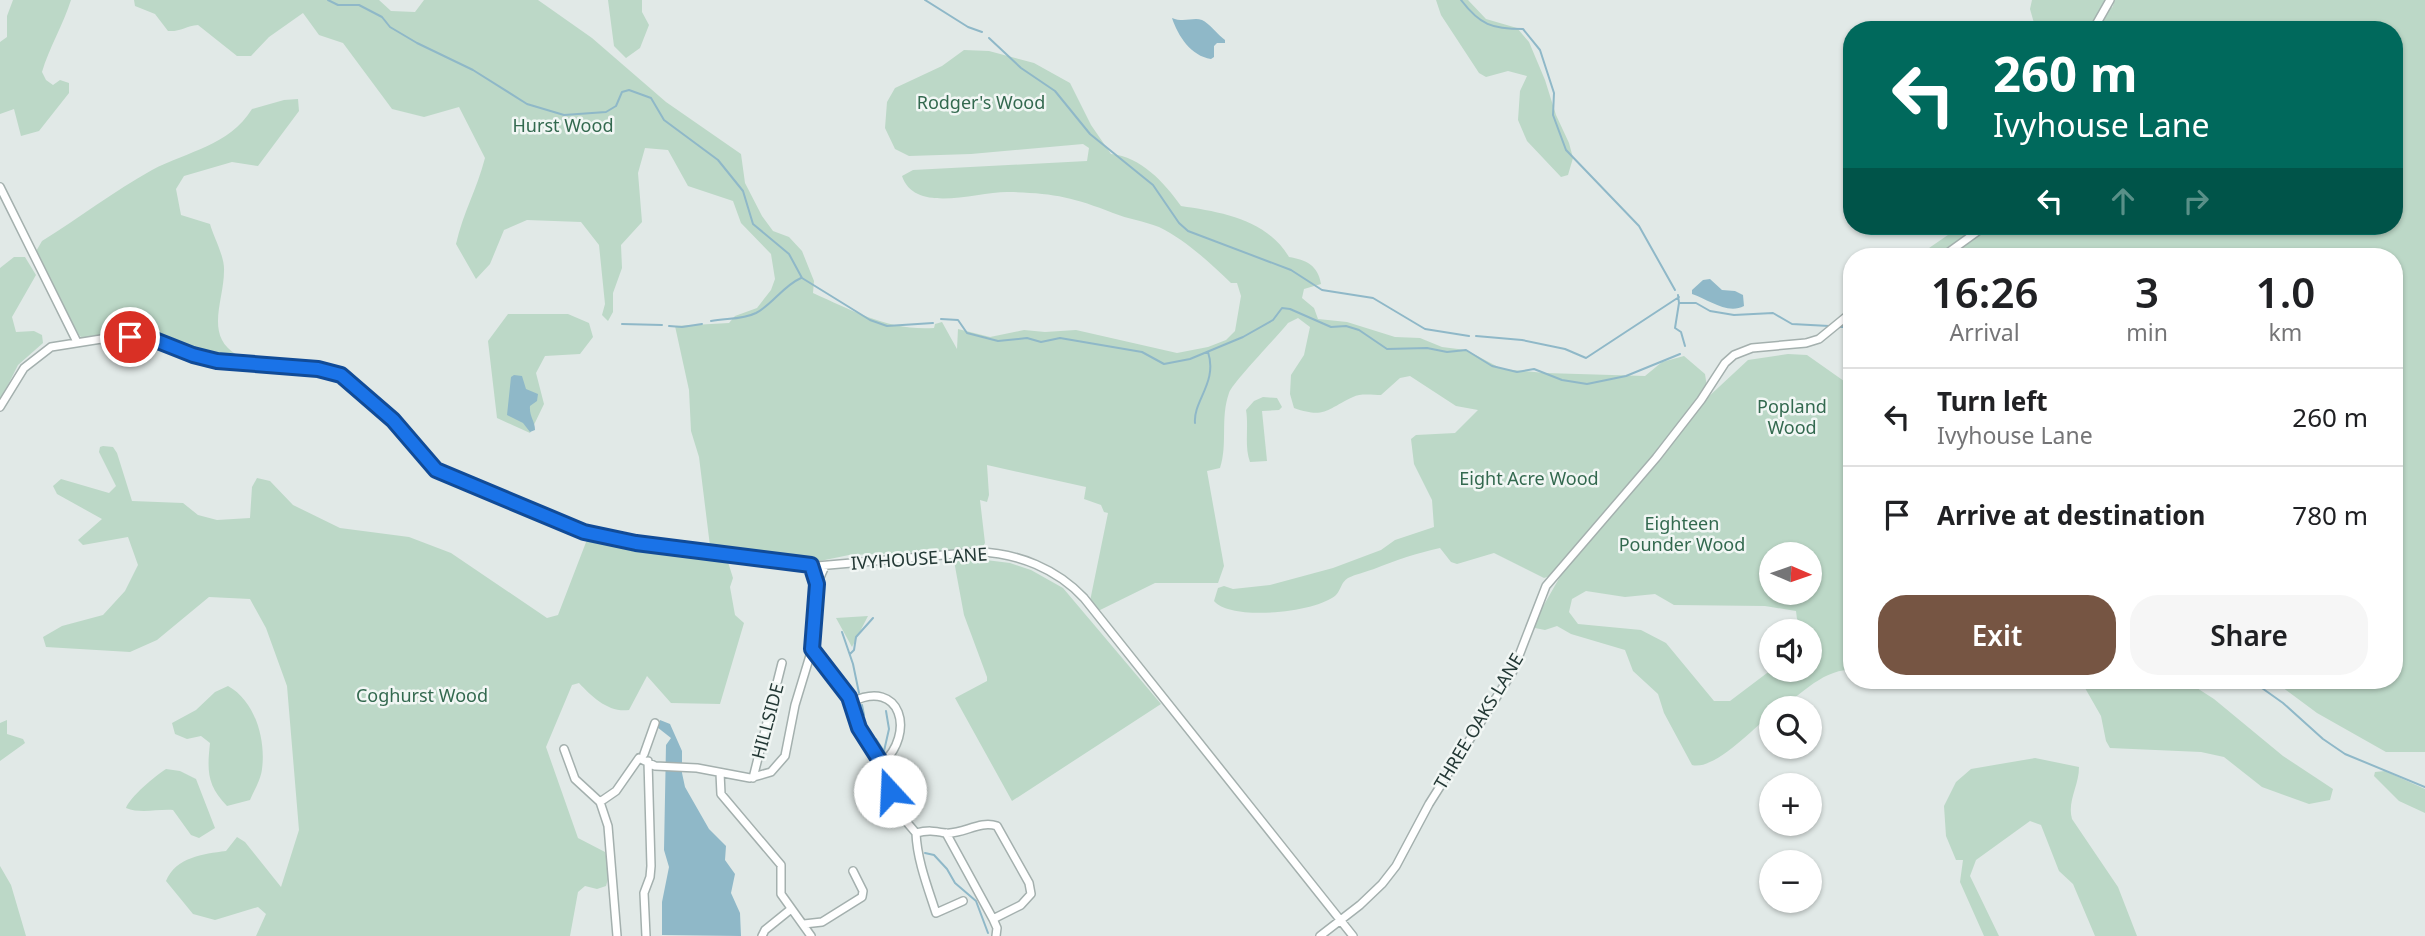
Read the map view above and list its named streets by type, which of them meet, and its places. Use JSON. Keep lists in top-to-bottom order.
{
  "streets": {
    "street": ["IVYHOUSE LANE", "HILLSIDE", "THREE OAKS LANE"]
  },
  "crossings": [
    ["IVYHOUSE LANE", "THREE OAKS LANE"]
  ],
  "parks": [
    "Rodger's Wood",
    "Hurst Wood",
    "Popland Wood",
    "Eight Acre Wood",
    "Eighteen Pounder Wood",
    "Coghurst Wood"
  ],
  "north": "right",
  "page": {
    "turn": ["260 m", "Ivyhouse Lane"],
    "eta": [
      "16:26",
      "Arrival",
      "3",
      "min",
      "1.0",
      "km"
    ],
    "list": [
      {
        "name": "Turn left",
        "note": "Ivyhouse Lane",
        "value": "260 m"
      },
      {
        "name": "Arrive at destination",
        "value": "780 m"
      }
    ],
    "map_buttons": ["+", "−"],
    "buttons": ["Exit", "Share"]
  }
}
